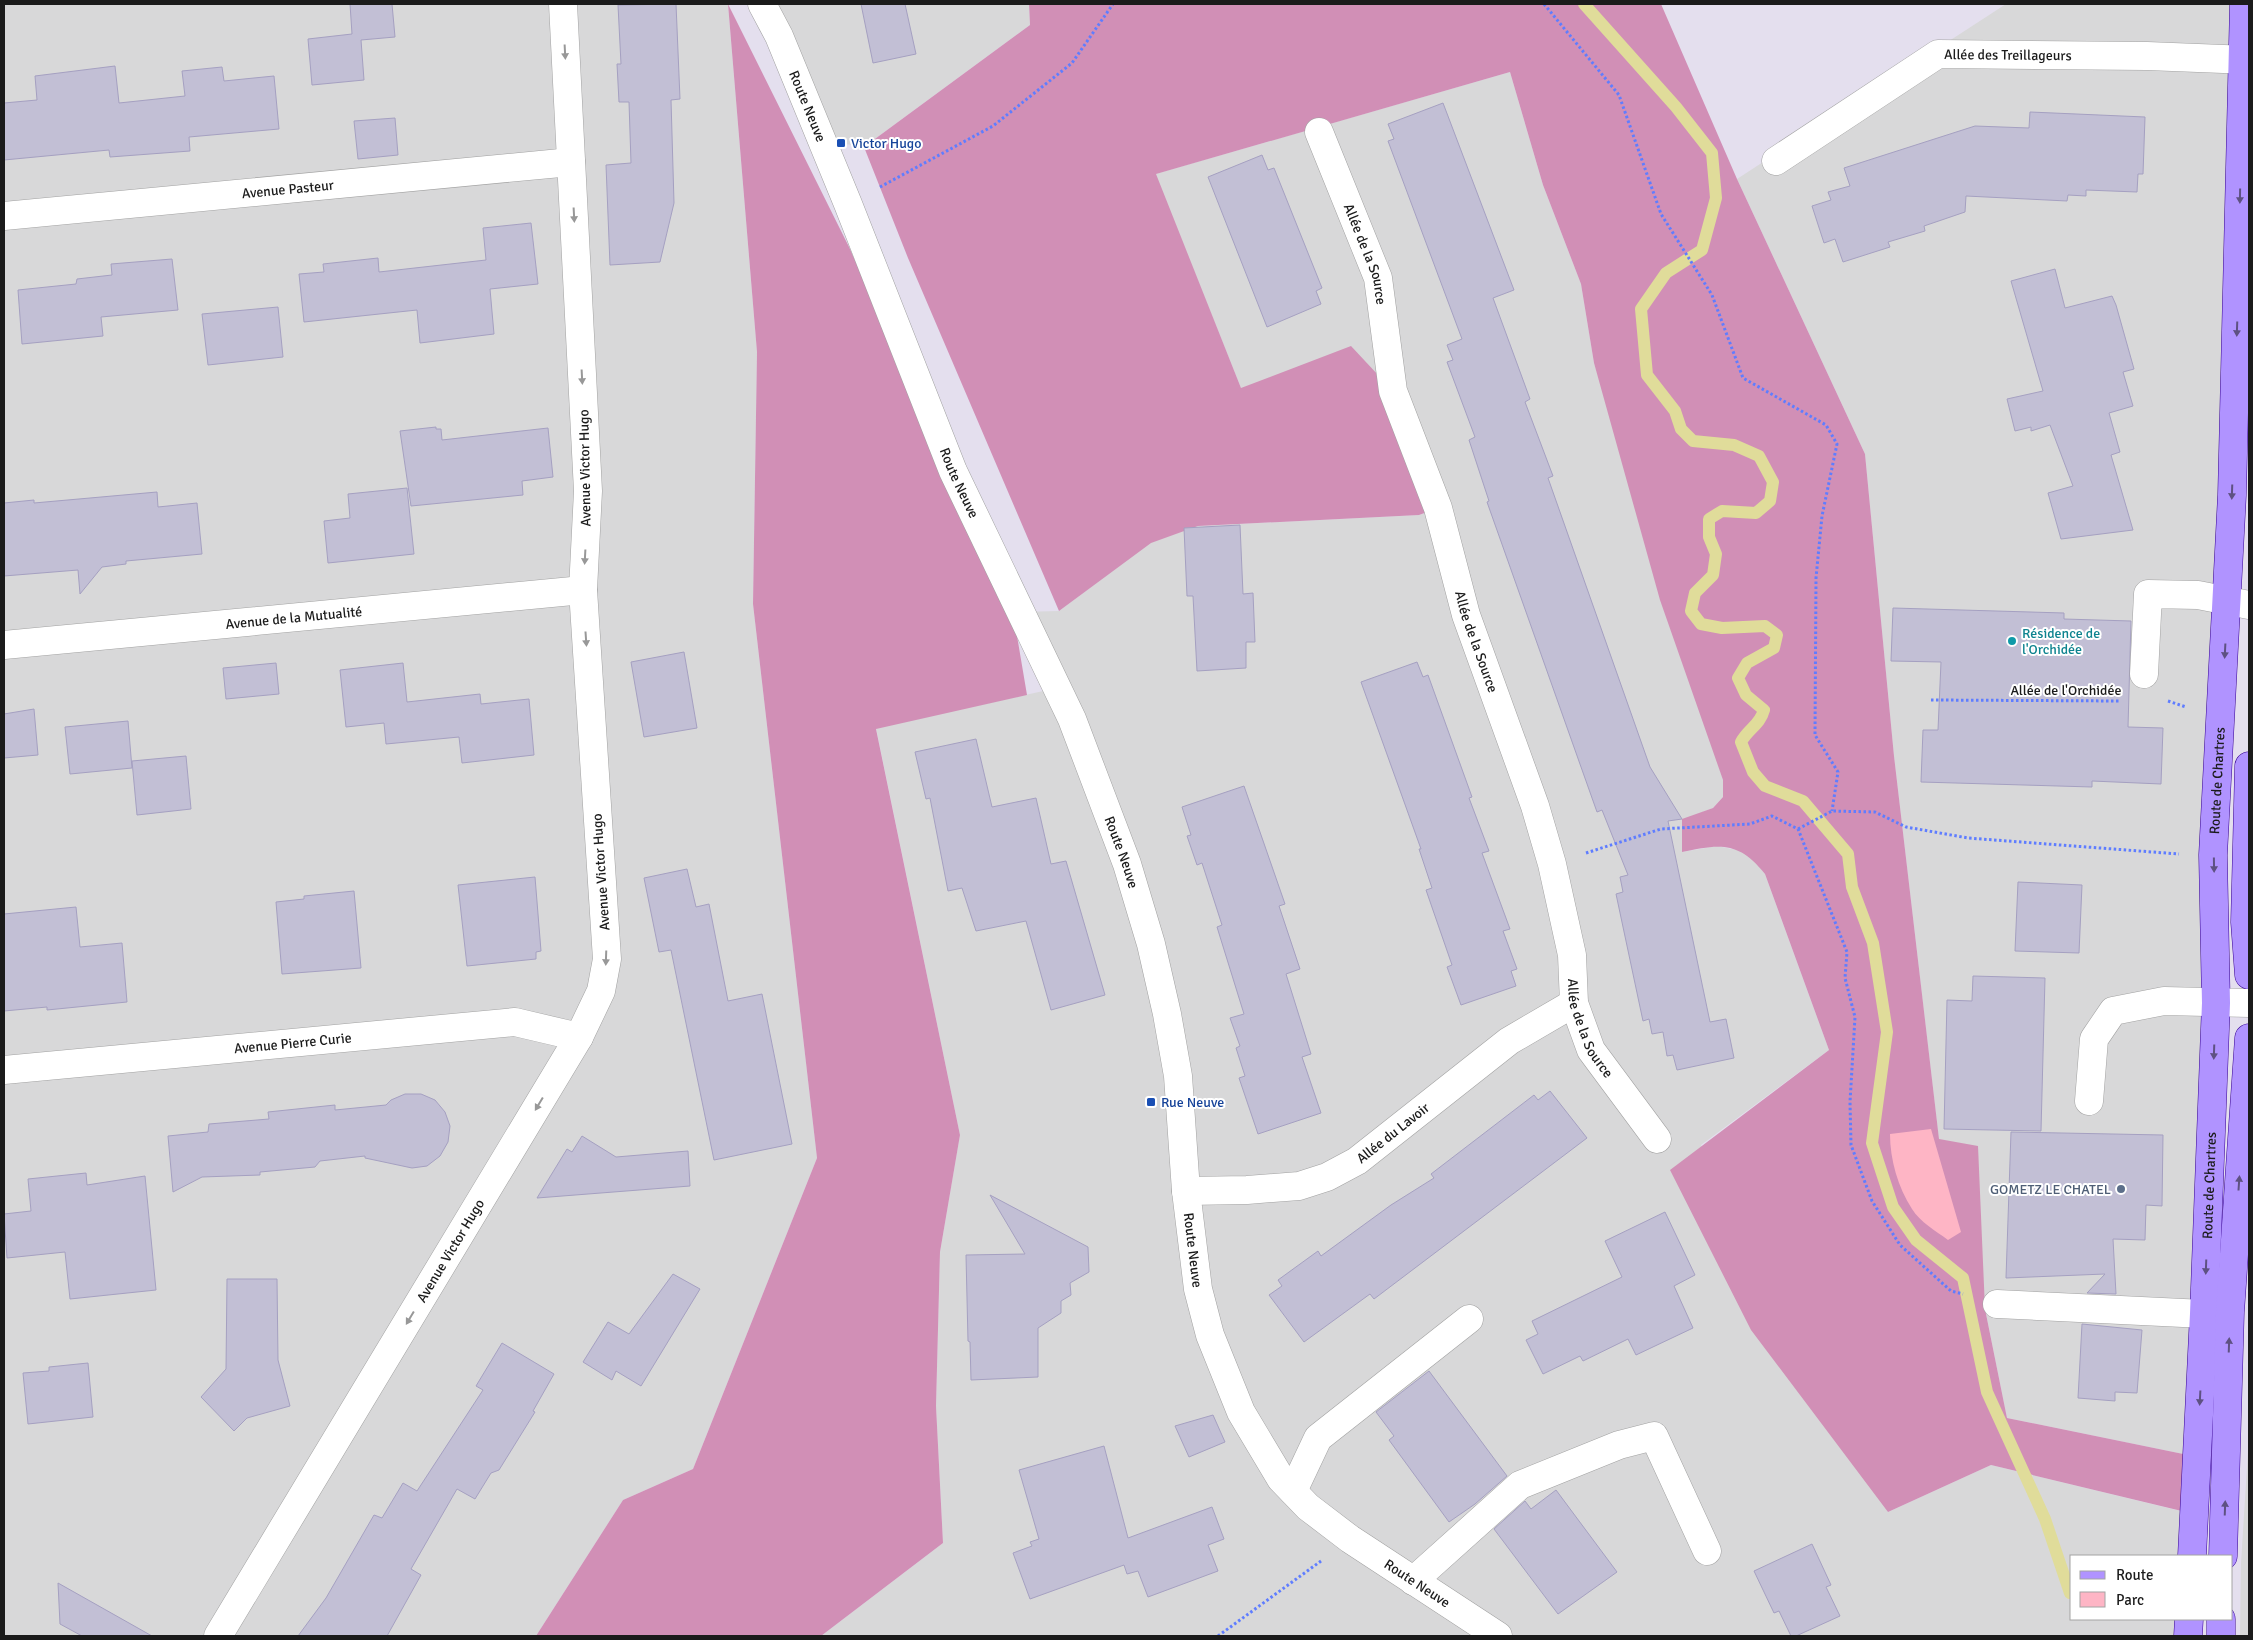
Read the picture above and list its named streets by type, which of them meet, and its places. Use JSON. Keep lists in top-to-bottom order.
{
  "streets": {
    "main road": ["Route de Chartres"],
    "street": [
      "Allée des Treillageurs",
      "Route Neuve",
      "Avenue Pasteur",
      "Allée de la Source",
      "Avenue Victor Hugo",
      "Avenue de la Mutualité",
      "Avenue Pierre Curie",
      "Allée du Lavoir"
    ],
    "path": ["Allée de l'Orchidée"]
  },
  "crossings": [
    ["Allée des Treillageurs", "Route de Chartres"],
    ["Route Neuve", "Allée du Lavoir"],
    ["Avenue Pasteur", "Avenue Victor Hugo"],
    ["Allée de la Source", "Allée du Lavoir"],
    ["Avenue Victor Hugo", "Avenue de la Mutualité"],
    ["Avenue Victor Hugo", "Avenue Pierre Curie"]
  ],
  "one_way": ["Avenue Victor Hugo"],
  "places": {
    "transit": ["Victor Hugo", "Rue Neuve"],
    "other": ["Résidence de l'Orchidée", "GOMETZ LE CHATEL"]
  },
  "legend": ["Route", "Parc"]
}
